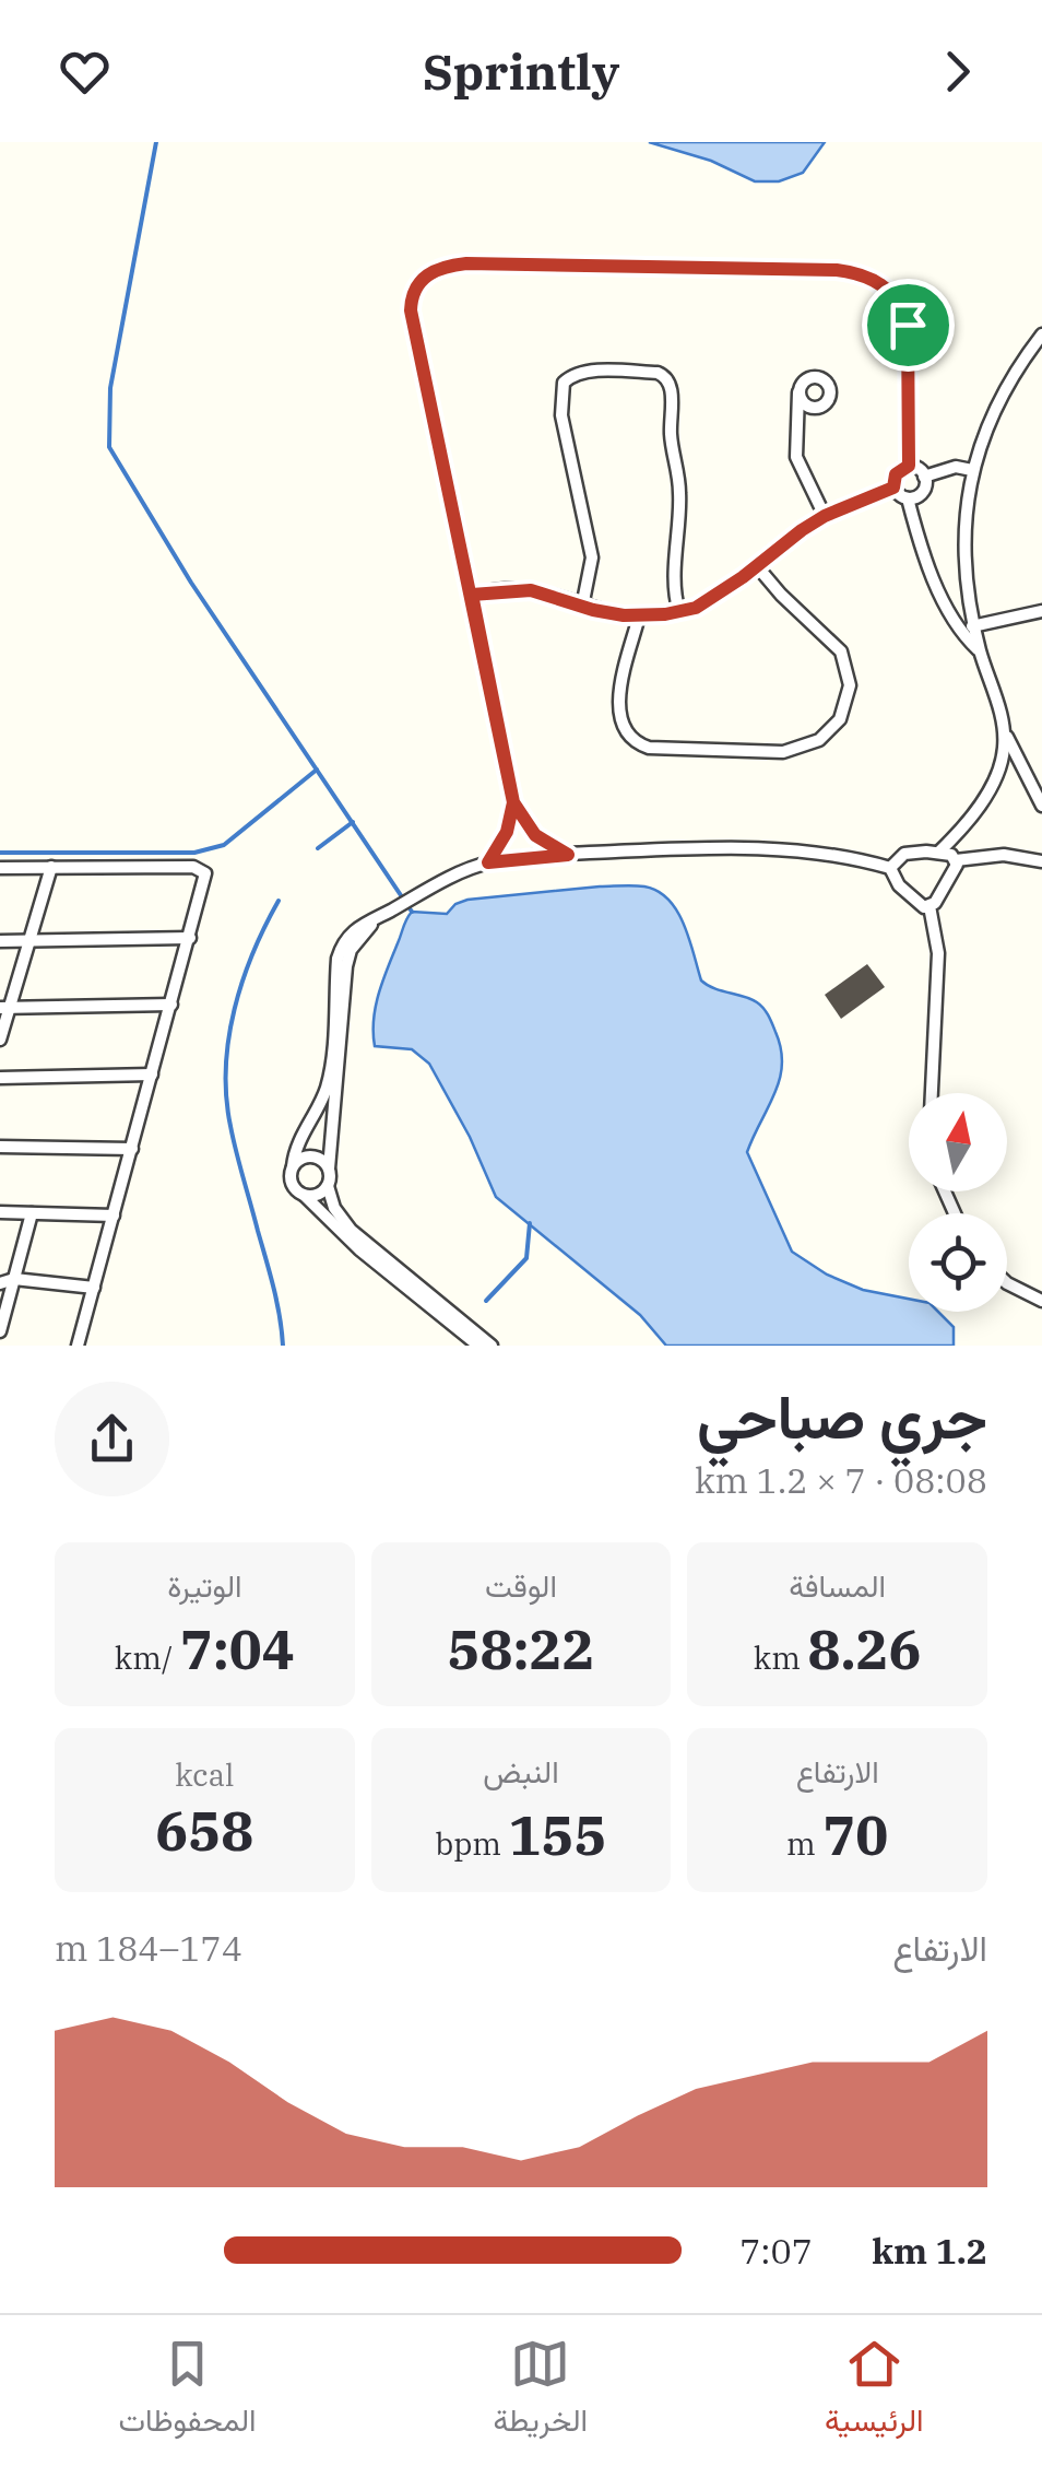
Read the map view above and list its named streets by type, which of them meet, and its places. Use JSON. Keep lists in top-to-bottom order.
{
  "north": "top",
  "page": {
    "header": "Sprintly",
    "heading": ["جري صباحي", "08:08 · 7 × 1.2 km"],
    "stats": [
      ["المسافة", "8.26 km"],
      ["الوقت", "58:22"],
      ["الوتيرة", "7:04 /km"],
      ["الارتفاع", "70 m"],
      ["النبض", "155 bpm"],
      ["kcal", "658"]
    ],
    "chart": ["الارتفاع", "174–184 m"],
    "list": [
      {
        "name": "1.2 km",
        "note": "7:07"
      }
    ],
    "tabs": ["الرئيسية", "الخريطة", "المحفوظات"]
  }
}
